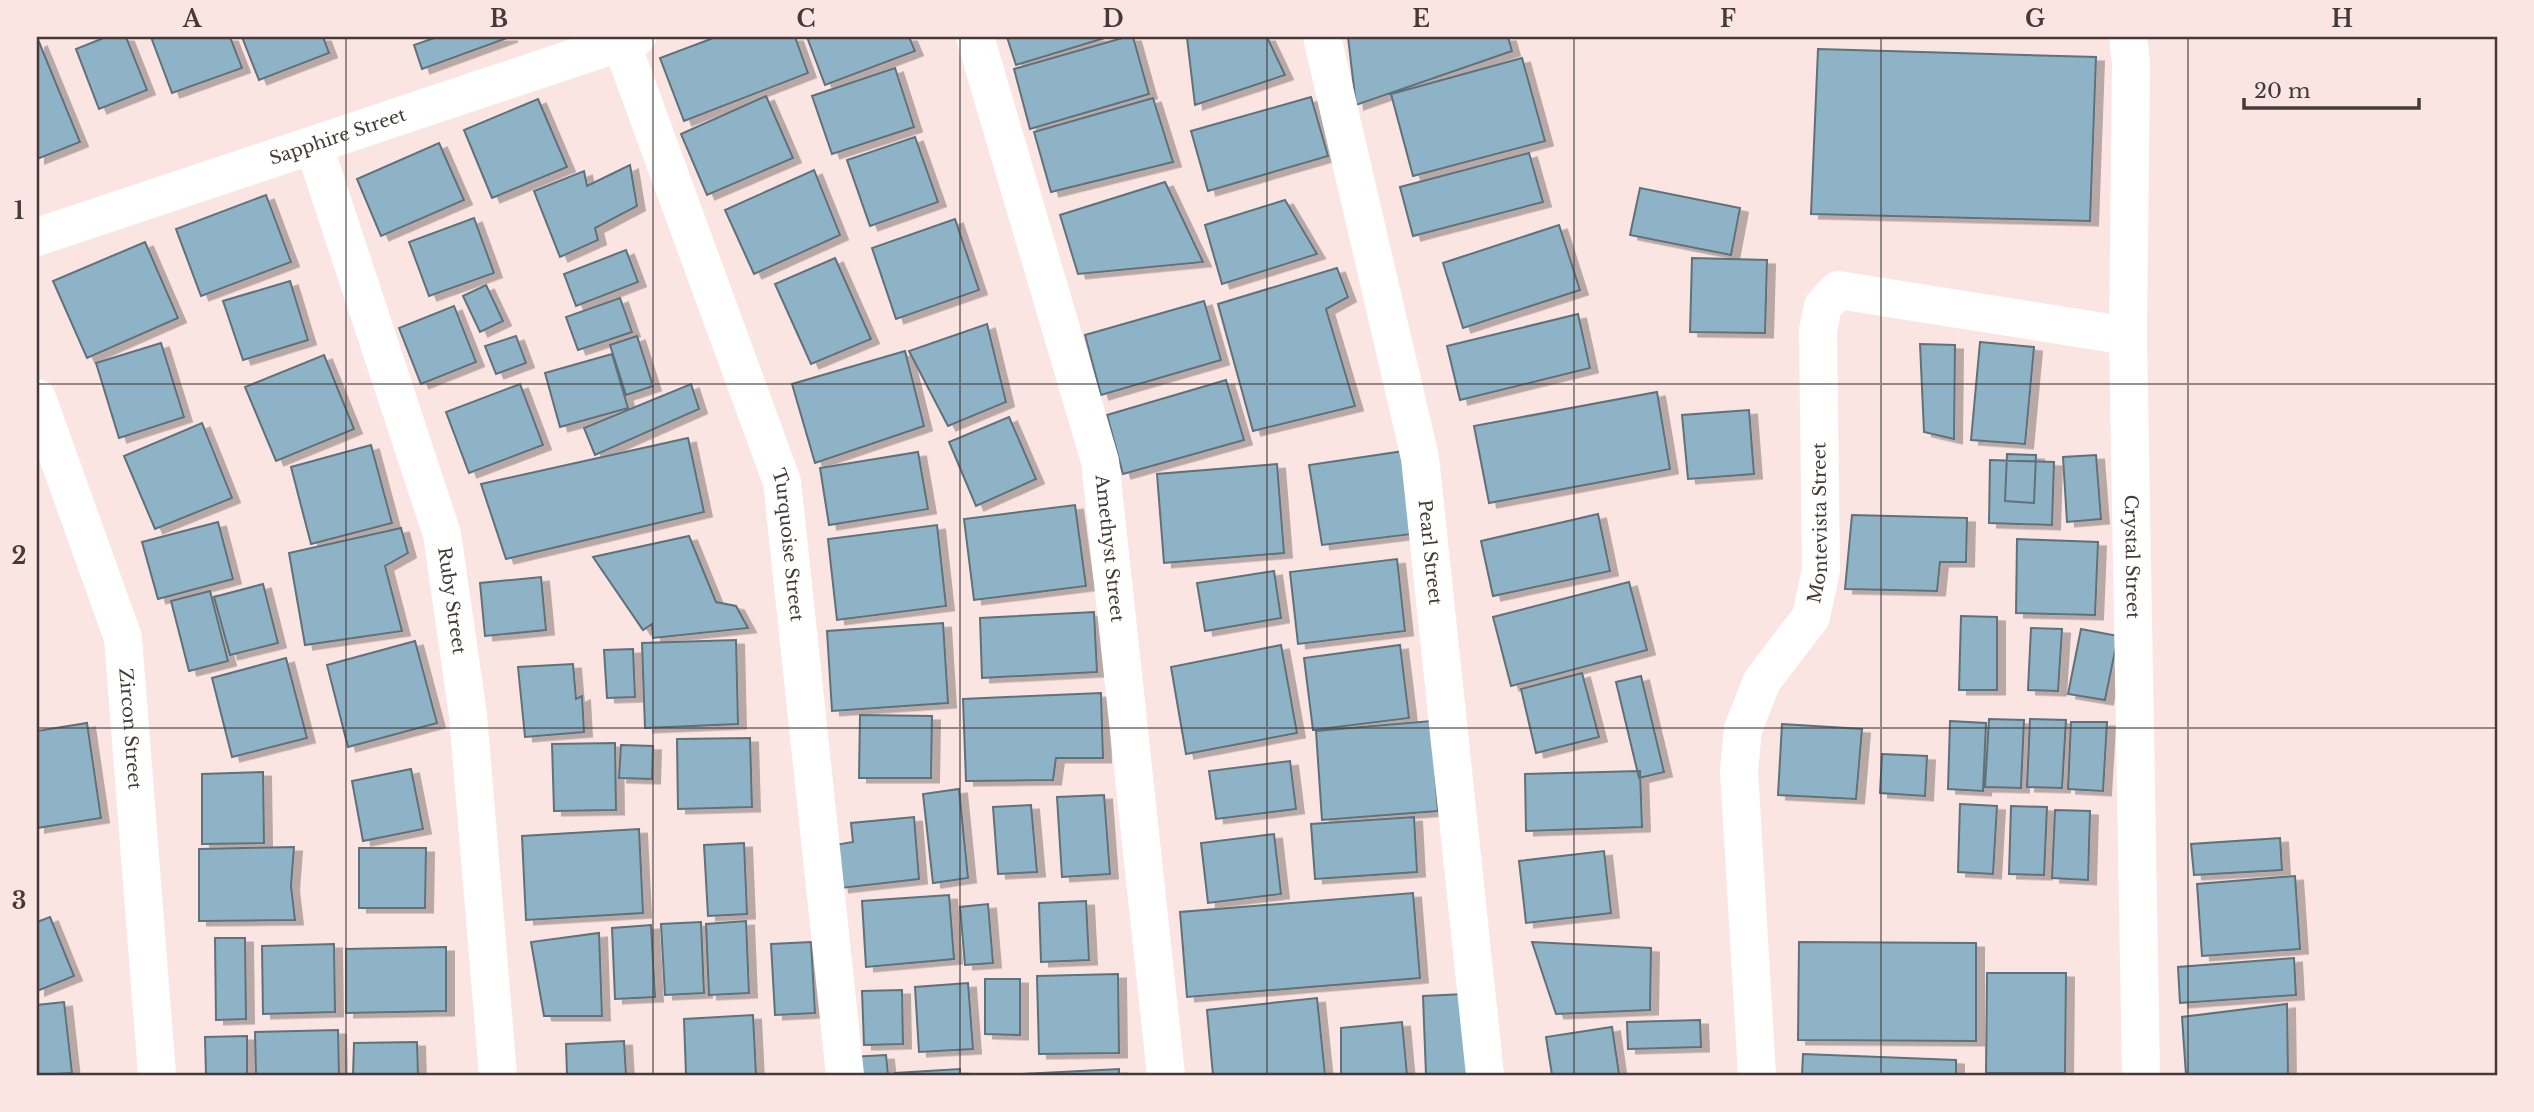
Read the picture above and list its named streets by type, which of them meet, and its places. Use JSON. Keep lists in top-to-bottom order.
{
  "streets": {
    "street": [
      "Sapphire Street",
      "Montevista Street",
      "Turquoise Street",
      "Amethyst Street",
      "Pearl Street",
      "Crystal Street",
      "Ruby Street",
      "Zircon Street"
    ]
  },
  "crossings": [
    ["Sapphire Street", "Turquoise Street"],
    ["Sapphire Street", "Ruby Street"],
    ["Montevista Street", "Crystal Street"]
  ],
  "scale_bar": "20 m",
  "grid": {
    "columns": [
      "A",
      "B",
      "C",
      "D",
      "E",
      "F",
      "G",
      "H"
    ],
    "rows": ["1", "2", "3"]
  }
}
